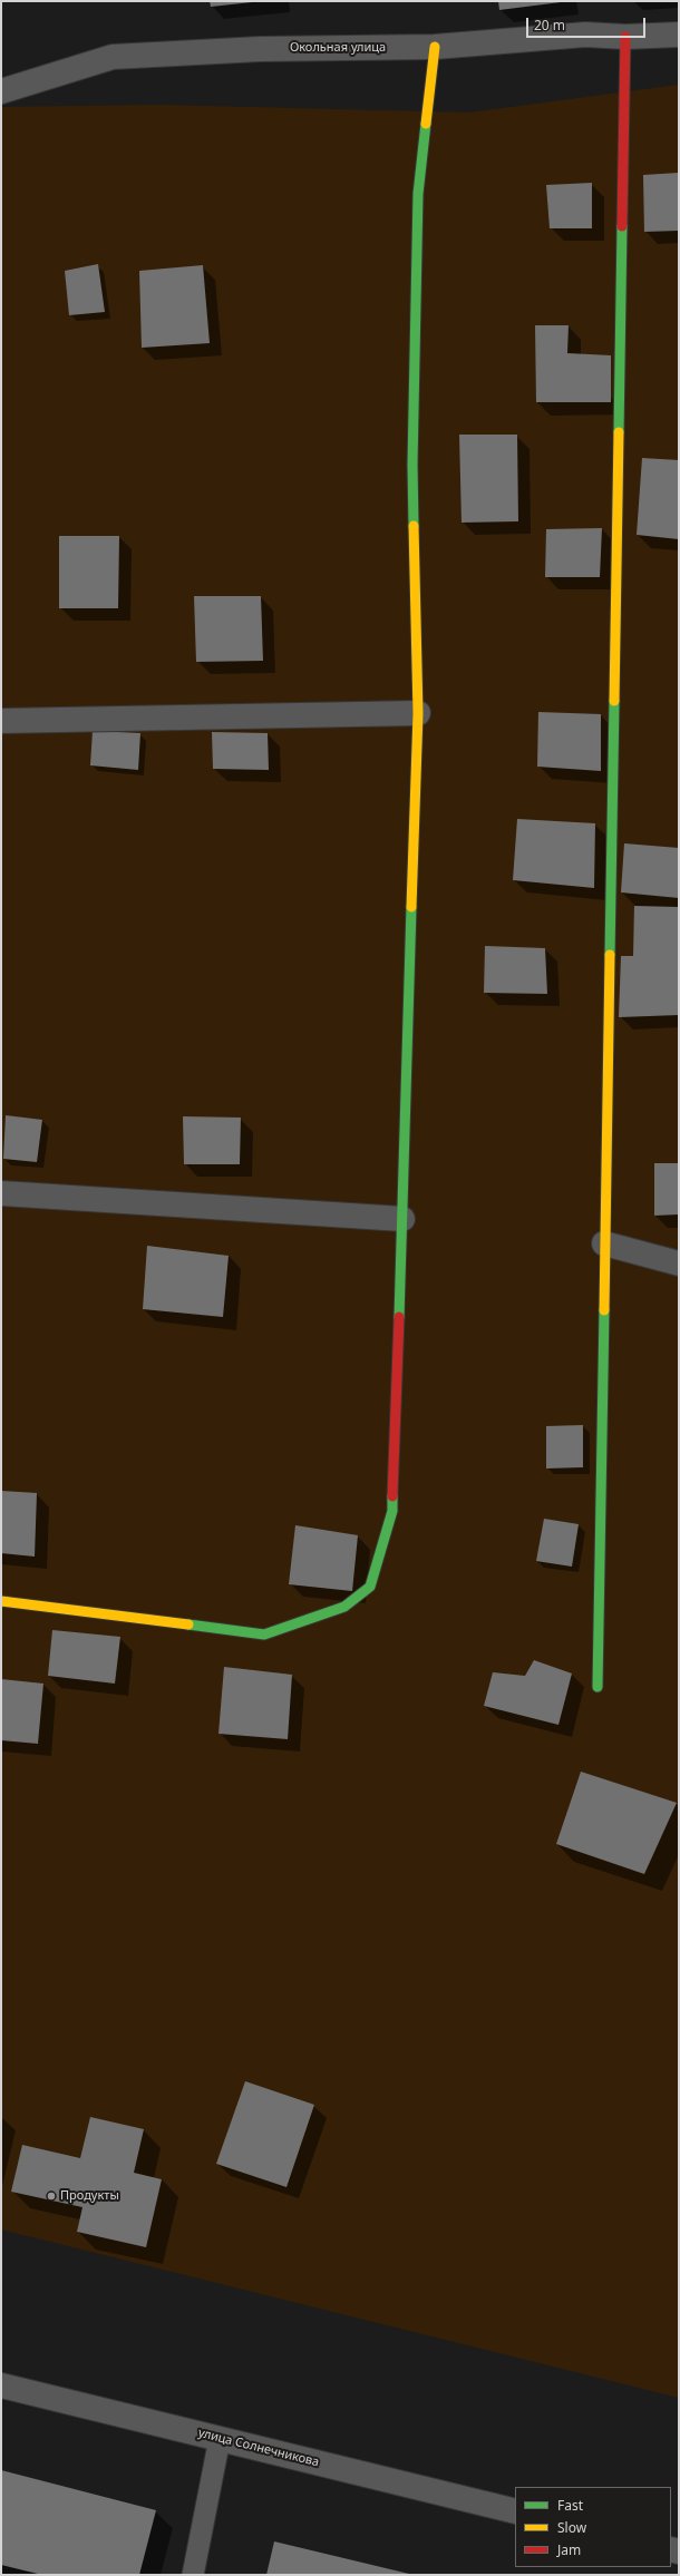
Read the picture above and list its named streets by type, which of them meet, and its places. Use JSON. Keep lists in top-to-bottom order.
{
  "streets": {
    "street": ["Окольная улица", "улица Солнечникова"]
  },
  "places": ["Продукты"],
  "legend": ["Fast", "Slow", "Jam"],
  "scale_bar": "20 m"
}
